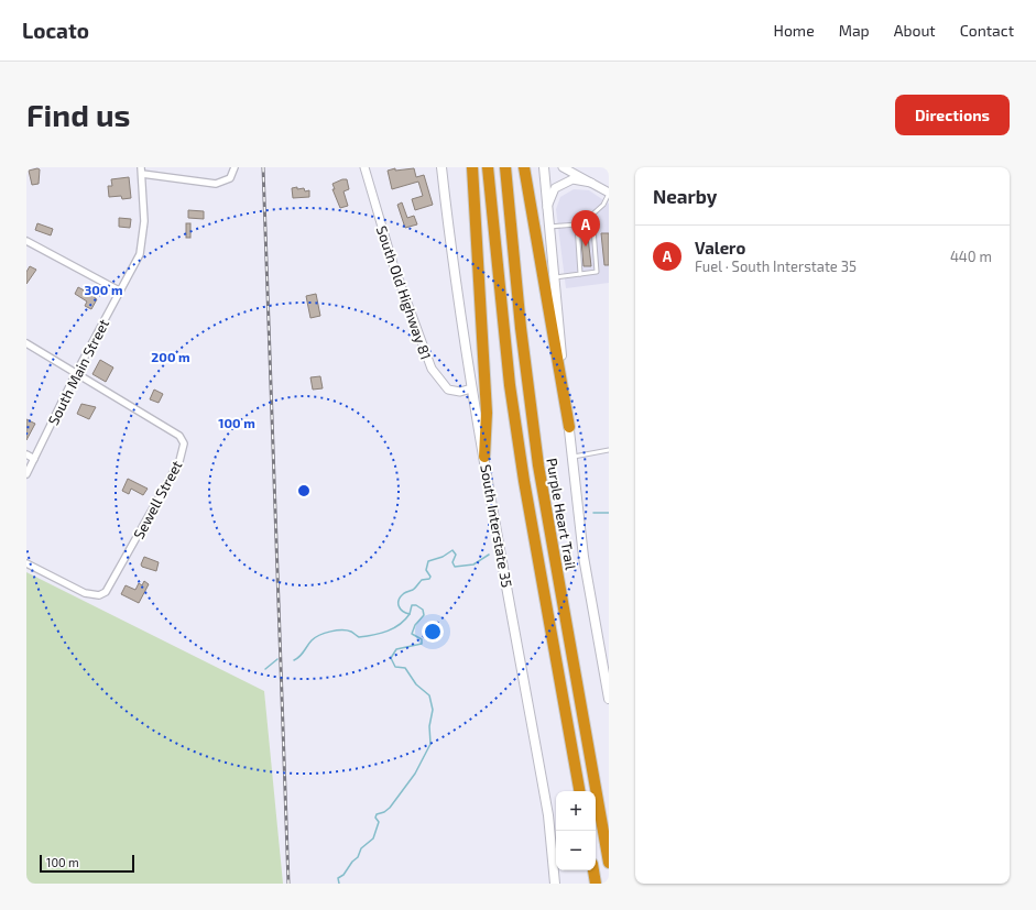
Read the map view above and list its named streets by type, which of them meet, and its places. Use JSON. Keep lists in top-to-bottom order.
{
  "streets": {
    "highway": ["Purple Heart Trail"],
    "main road": ["South Interstate 35"],
    "street": ["South Old Highway 81", "South Main Street", "Sewell Street"]
  },
  "crossings": [
    ["South Old Highway 81", "South Interstate 35"],
    ["South Main Street", "Sewell Street"]
  ],
  "scale_bar": "100 m",
  "page": {
    "header": "Locato",
    "nav": [
      "Home",
      "Map",
      "About",
      "Contact"
    ],
    "buttons": "Directions",
    "title": "Find us",
    "heading": "Nearby",
    "pins": "A",
    "list": [
      {
        "mark": "A",
        "name": "Valero",
        "note": "Fuel · South Interstate 35",
        "value": "440 m"
      }
    ],
    "map_buttons": ["+", "−"],
    "scale": "100 m"
  },
  "rings": ["300 m", "200 m", "100 m"]
}
